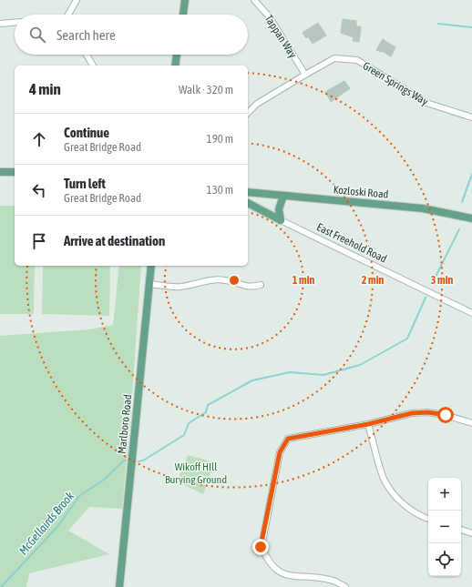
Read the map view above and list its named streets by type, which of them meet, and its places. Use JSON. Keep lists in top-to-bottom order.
{
  "streets": {
    "main road": ["Kozloski Road", "Marlboro Road"],
    "street": ["Tappan Way", "Green Springs Way", "East Freehold Road"]
  },
  "crossings": [
    ["Tappan Way", "Green Springs Way"]
  ],
  "water": ["McGellairds Brook"],
  "parks": ["Wikoff HIll Burying Ground"],
  "page": {
    "search": "Search here",
    "heading": ["4 min", "Walk · 320 m"],
    "list": [
      ["Continue", "Great Bridge Road", "190 m"],
      ["Turn left", "Great Bridge Road", "130 m"],
      "Arrive at destination"
    ],
    "map_buttons": ["+", "−"]
  },
  "rings": ["1 min", "2 min", "3 min"]
}
